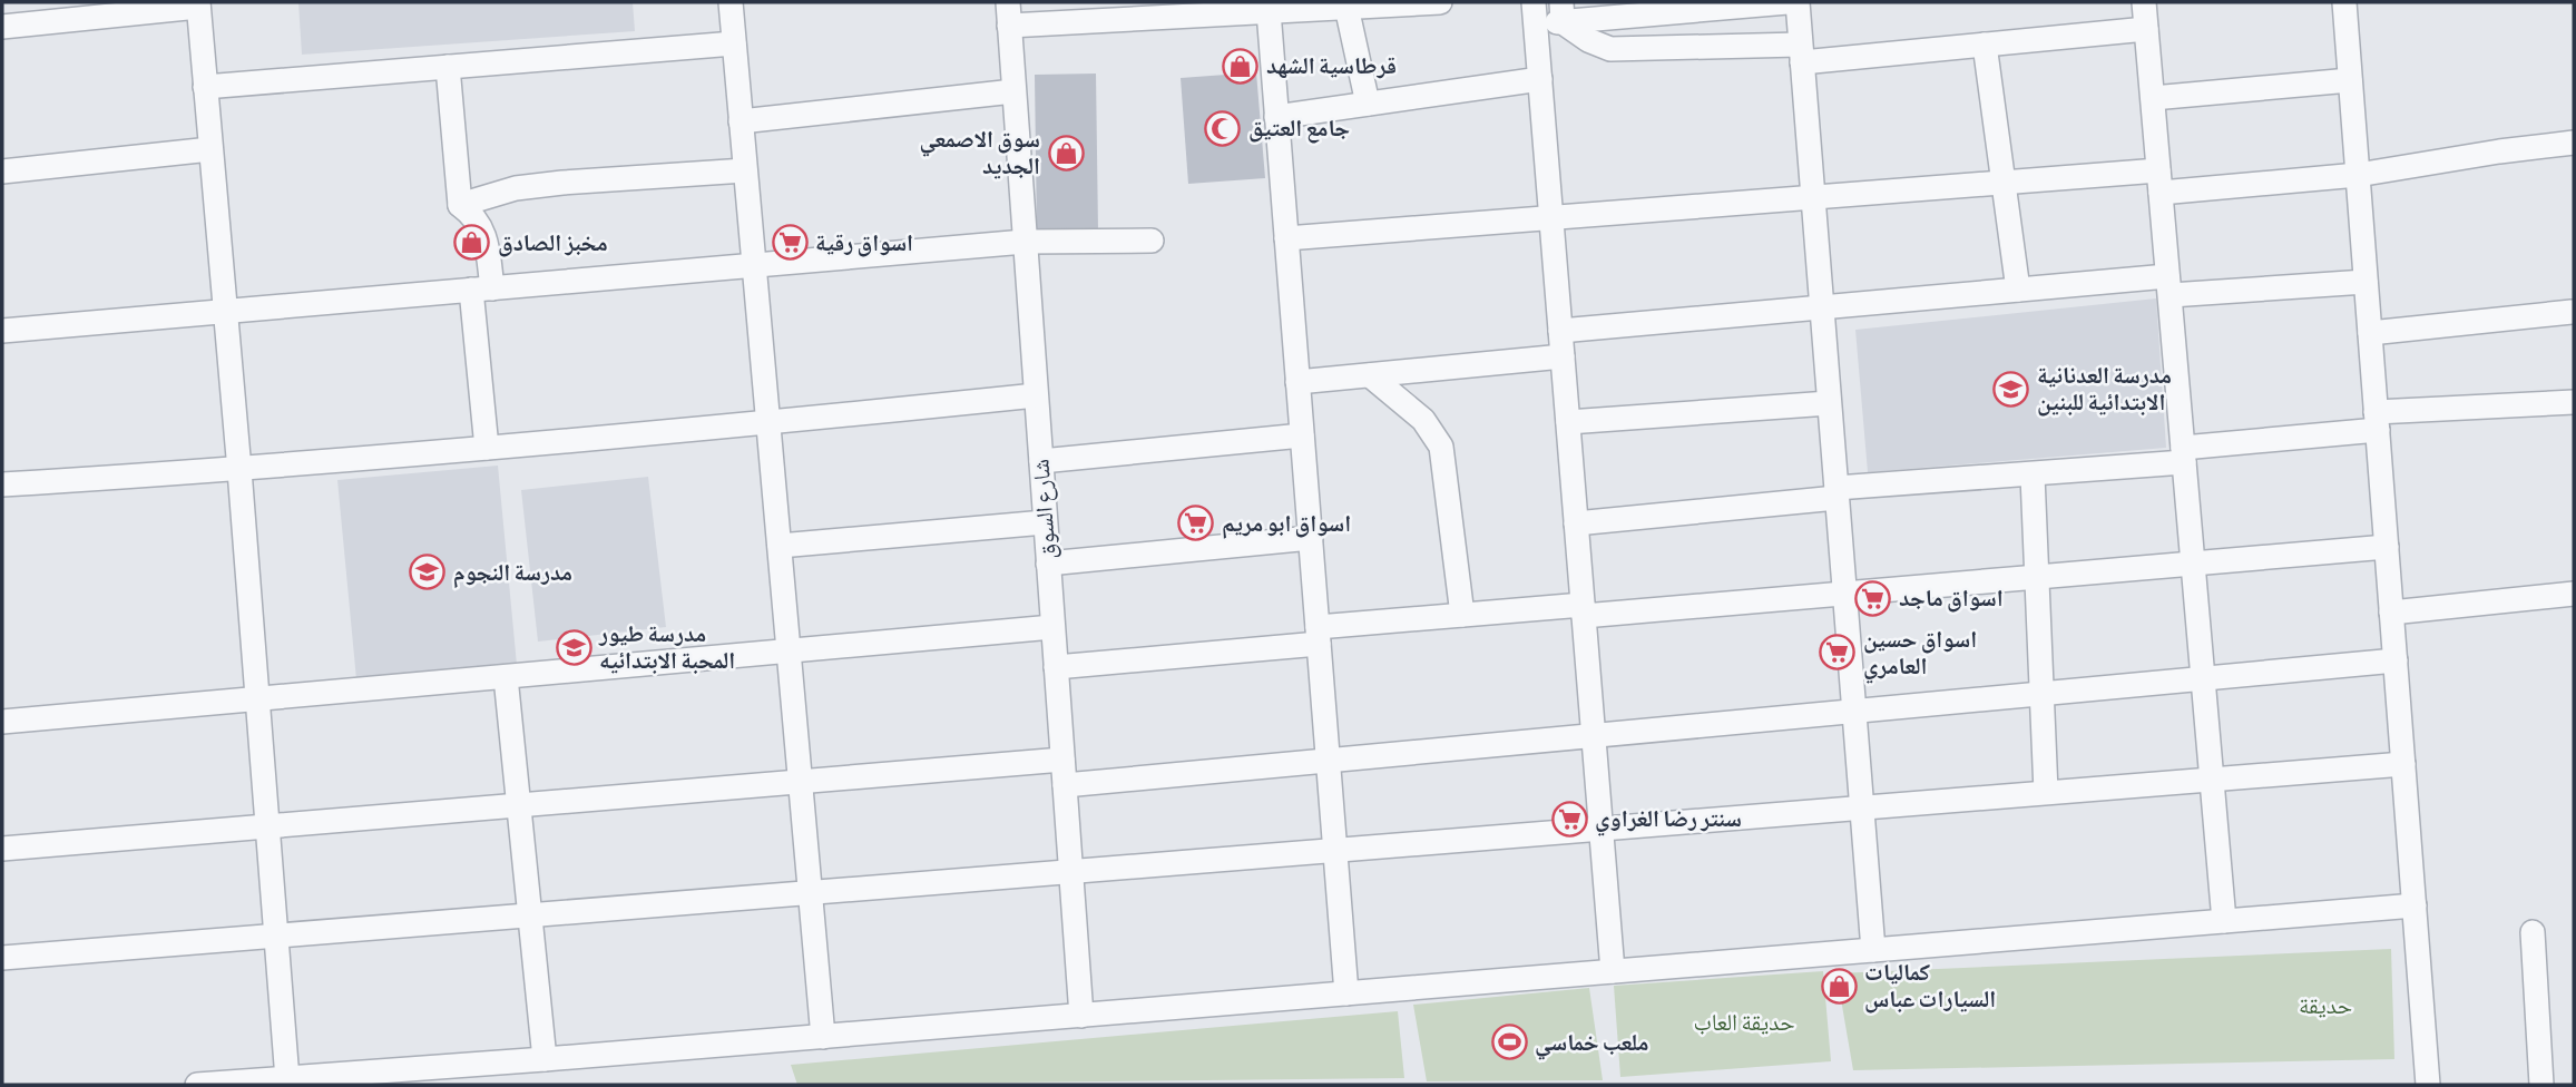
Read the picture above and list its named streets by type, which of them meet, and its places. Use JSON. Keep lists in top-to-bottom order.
{
  "streets": {
    "street": ["شارع السوق"]
  },
  "parks": ["حديقة", "حديقة العاب"],
  "places": {
    "shop": [
      "قرطاسية الشهد",
      "سوق الاصمعي الجديد",
      "مخبز الصادق",
      "كماليات السيارات عباس"
    ],
    "mosque": ["جامع العتيق"],
    "supermarket": [
      "اسواق رقية",
      "اسواق ابو مريم",
      "اسواق ماجد",
      "اسواق حسين العامري",
      "سنتر رضا الغراوي"
    ],
    "school or university": ["مدرسة العدنانية الابتدائية للبنين", "مدرسة النجوم", "مدرسة طيور المحبة الابتدائيه"],
    "sports": ["ملعب خماسي"]
  }
}
